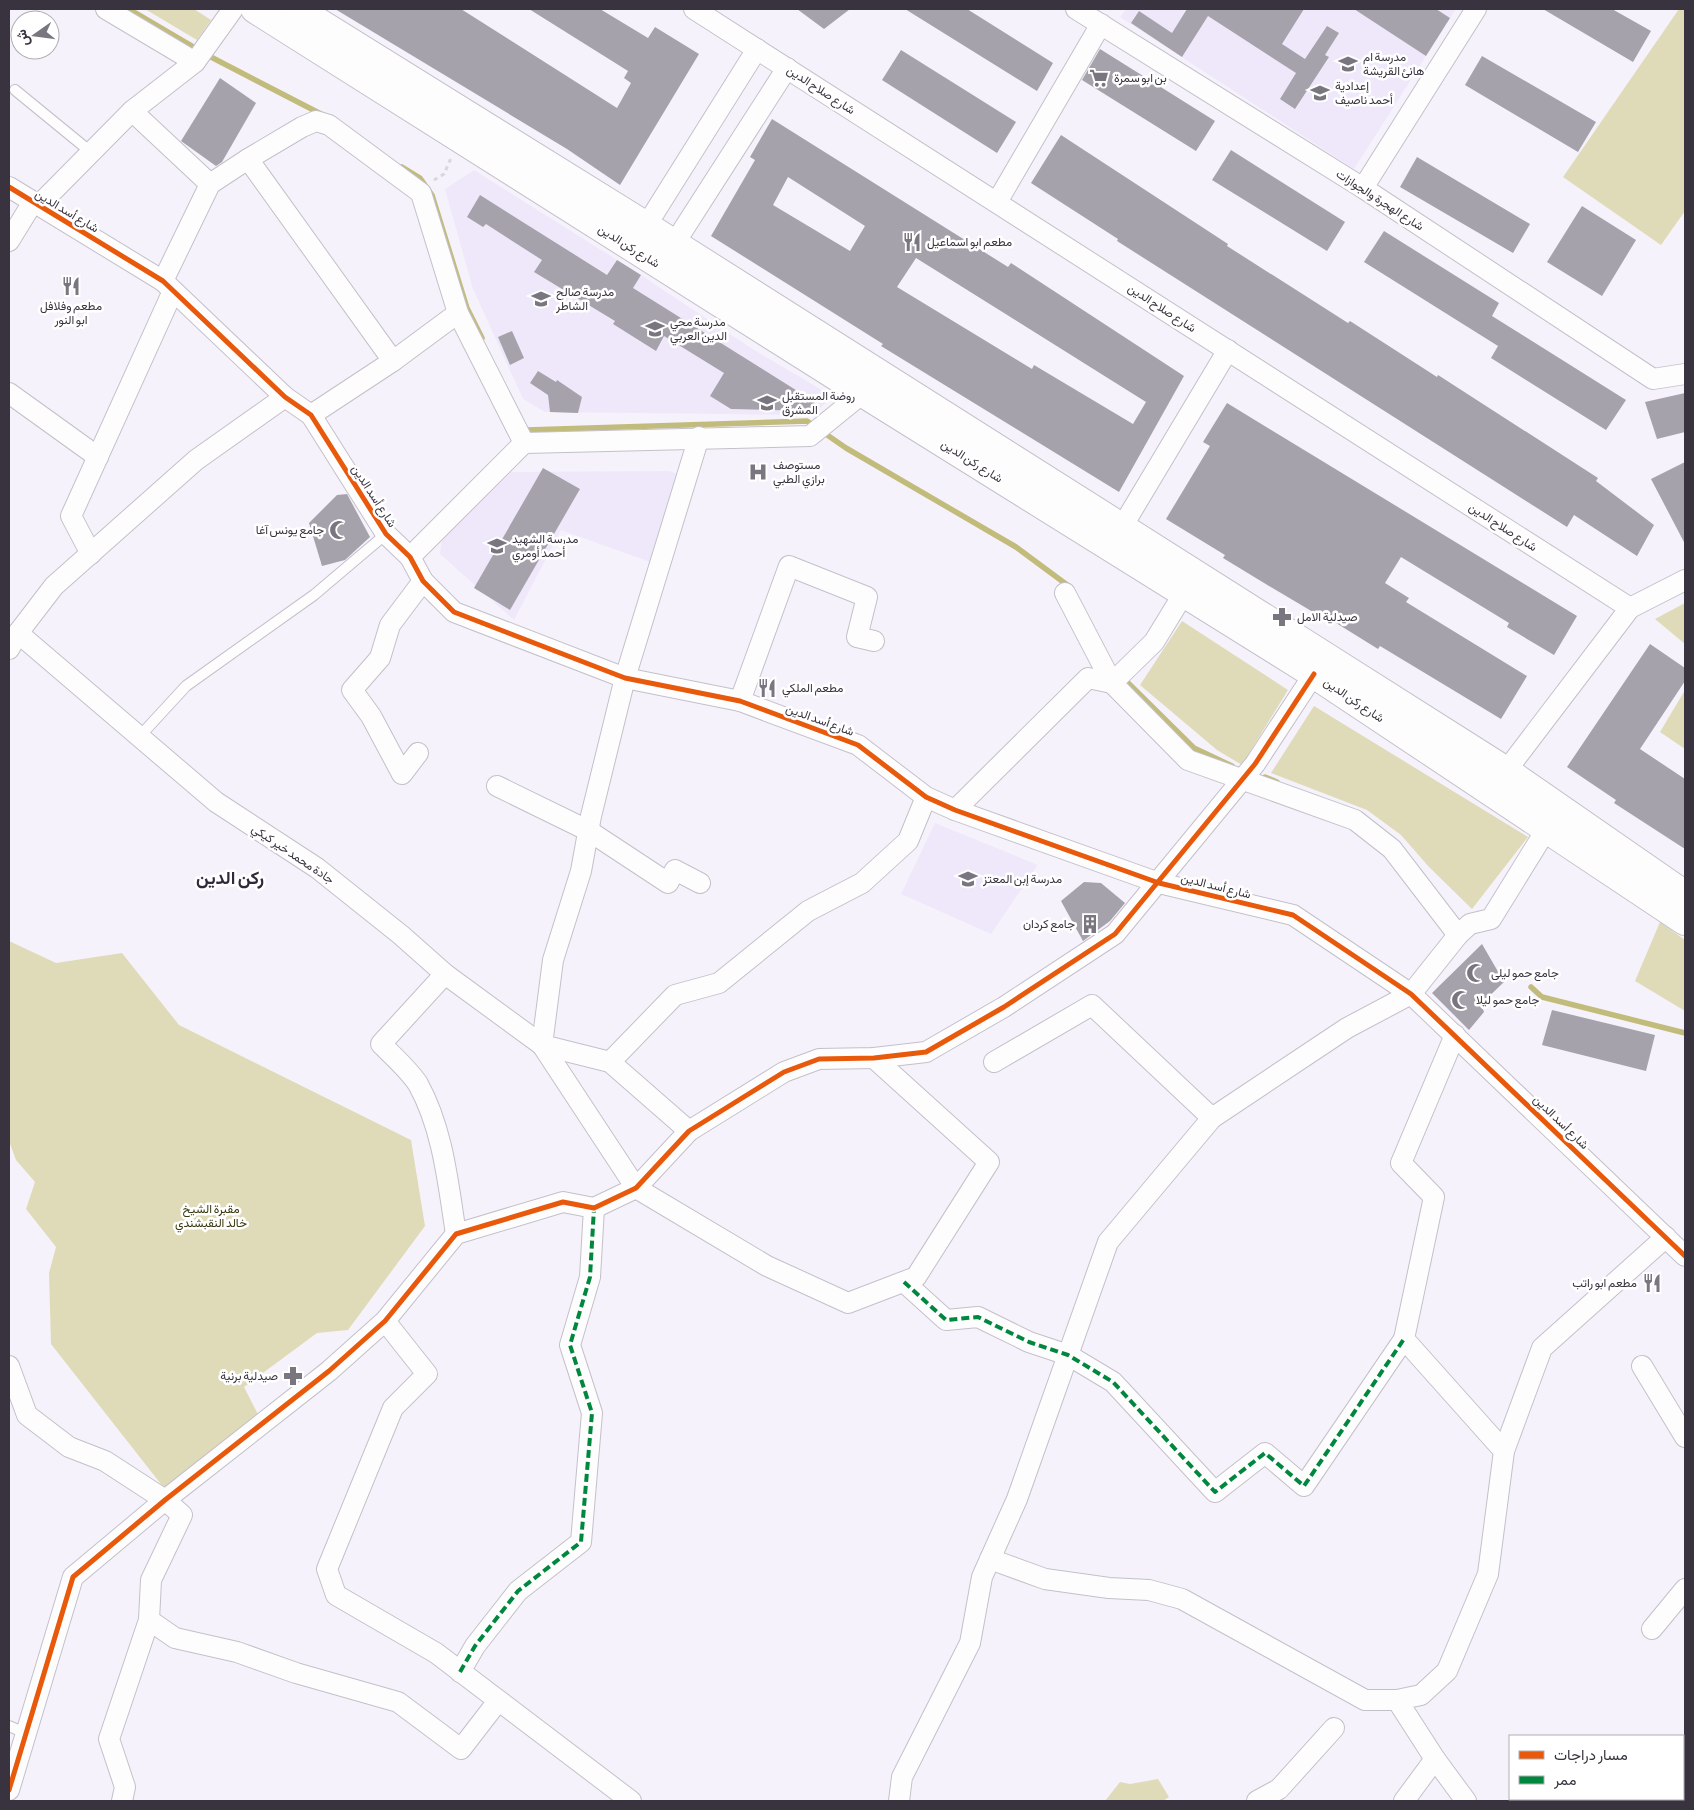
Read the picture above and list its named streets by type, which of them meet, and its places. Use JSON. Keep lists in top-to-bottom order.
{
  "streets": {
    "main road": ["شارع ركن الدين"],
    "street": [
      "شارع صلاح الدين",
      "شارع الهجرة والجوازات",
      "شارع أسد الدين",
      "جادة محمد خير كيكي"
    ]
  },
  "districts": ["ركن الدين"],
  "parks": ["مقبرة الشيخ خالد النقبشندي"],
  "places": {
    "school or university": [
      "مدرسة ام هانئ القريشة",
      "إعدادية أحمد ناصيف",
      "مدرسة صالح الشاطر",
      "مدرسة محي الدين العربي",
      "روضة المستقبل المشرق",
      "مدرسة الشهيد أحمد أومري",
      "مدرسة إبن المعتز"
    ],
    "supermarket": ["بن ابو سمرة"],
    "restaurant": [
      "مطعم ابو اسماعيل",
      "مطعم وفلافل ابو النور",
      "مطعم الملكي",
      "مطعم ابو راتب"
    ],
    "hospital": ["مستوصف برازي الطبي"],
    "mosque": ["جامع يونس آغا", "جامع حمو ليلى", "جامع حمو ليلا"],
    "pharmacy": ["صيدلية الامل", "صيدلية برنية"],
    "building": ["جامع كردان"]
  },
  "legend": ["مسار دراجات", "ممر"],
  "north": "left"
}
